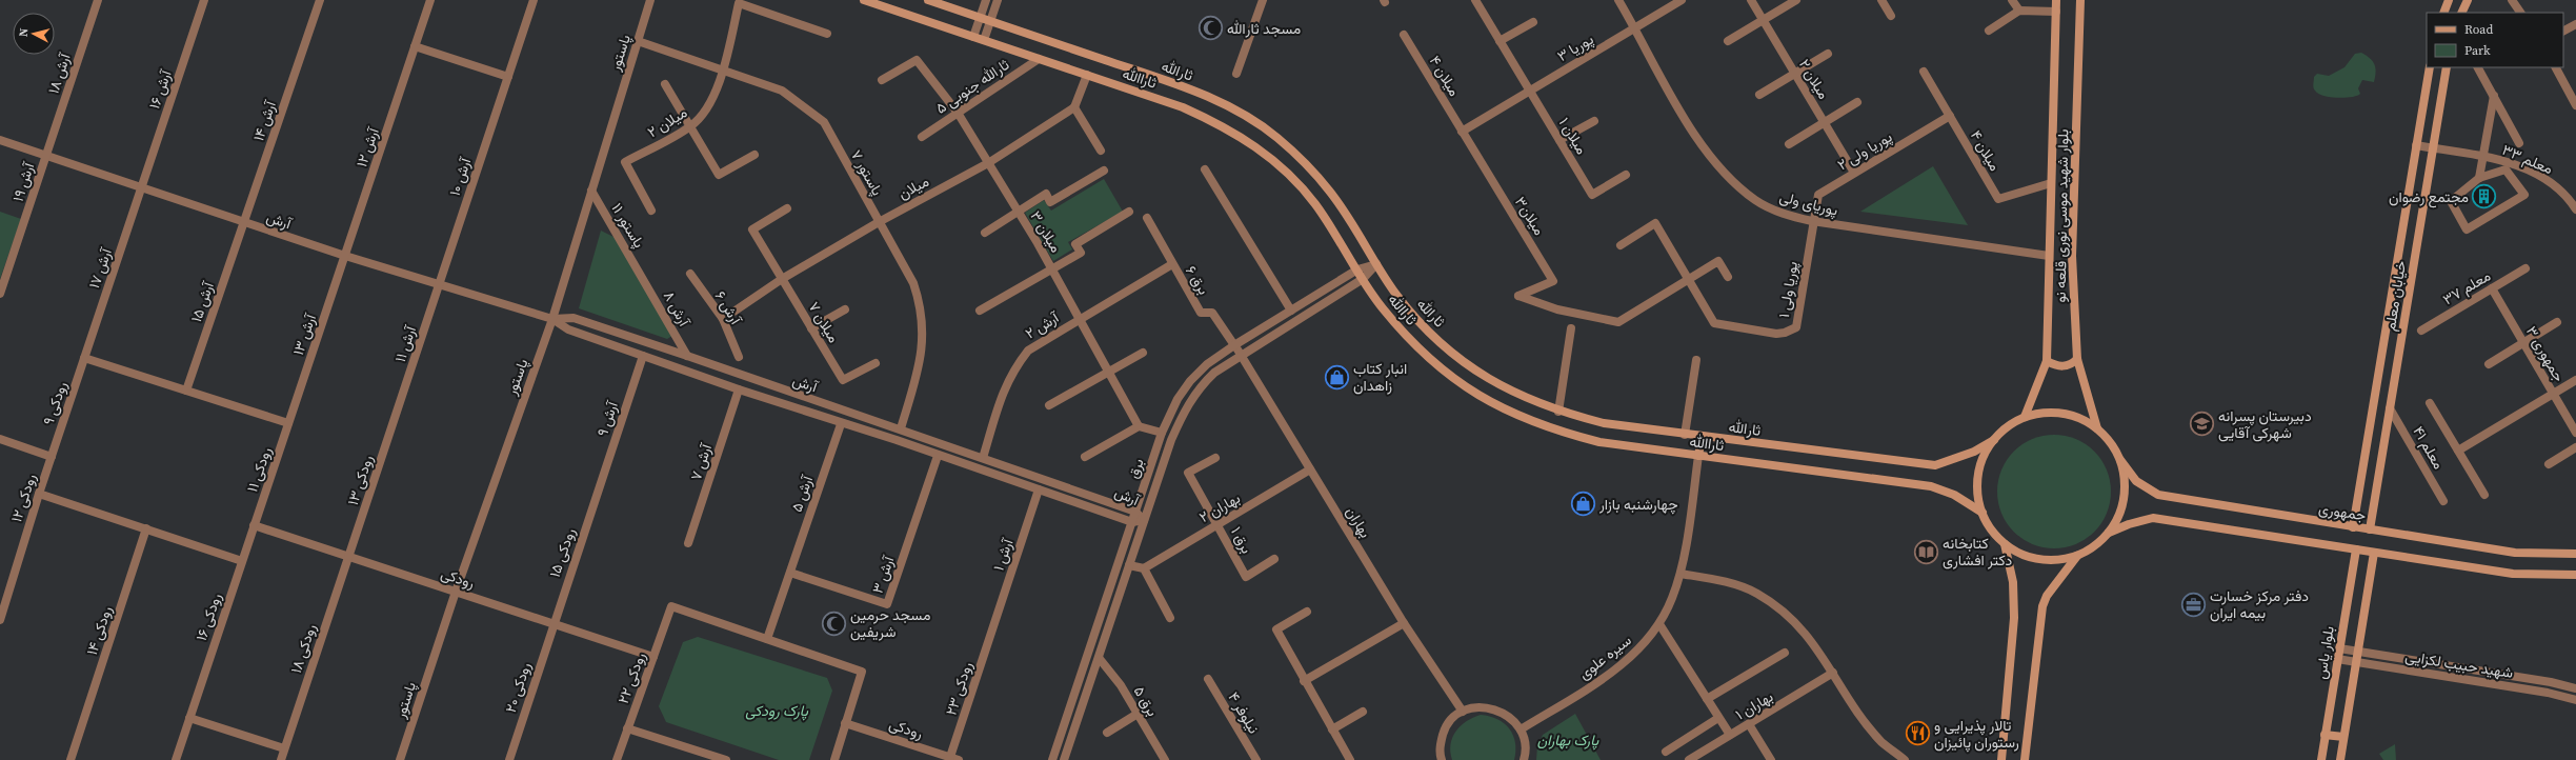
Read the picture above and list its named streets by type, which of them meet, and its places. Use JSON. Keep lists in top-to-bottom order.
{
  "streets": {
    "main road": [
      "ثارالله",
      "ثاراالله",
      "بلوار شهید موسی نوری قلعه نو",
      "خیابان معلم",
      "جمهوری",
      "بلوار یاس"
    ],
    "street": [
      "پوریا ۳",
      "پاستور",
      "آرش ۱۸",
      "میلان ۴",
      "میلان ۲",
      "ثارالله جنوبی ۵",
      "آرش ۱۶",
      "آرش ۱۴",
      "میلان ۱",
      "آرش ۱۲",
      "پوریا ولی ۲",
      "معلم ۳۳",
      "پاستور ۷",
      "آرش ۱۰",
      "آرش ۱۹",
      "میلان",
      "پوریای ولی",
      "میلان۳",
      "آرش",
      "پاستور ۱۱",
      "میلان ۳",
      "آرش ۱۷",
      "برق ۶",
      "معلم ۳۷",
      "پوریا ولی ۱",
      "آرش ۱۵",
      "آرش ۶",
      "آرش ۸",
      "میلان ۷",
      "آرش ۲",
      "آرش ۱۳",
      "آرش ۱۱",
      "جمهوری ۳",
      "رودکی ۹",
      "آرش ۹",
      "معلم ۴۱",
      "آرش ۷",
      "برق",
      "رودکی ۱۱",
      "رودکی ۱۳",
      "آرش ۵",
      "رودکی ۱۲",
      "بهاران ۲",
      "بهاران",
      "برق ۱",
      "رودکی ۱۵",
      "آرش ۱",
      "آرش ۳",
      "رودکی",
      "رودکی ۱۶",
      "رودکی ۱۴",
      "رودکی ۱۸",
      "سیره علوی",
      "شهید حبیب لکزایی",
      "رودکی ۲۲",
      "رودکی ۲۰",
      "رودکی ۲۳",
      "برق ۵",
      "بهاران ۱",
      "نیلوفر ۴"
    ]
  },
  "crossings": [
    ["پوریا ۳", "میلان ۴"],
    ["پوریا ۳", "میلان ۱"],
    ["پوریا ۳", "پوریای ولی"],
    ["پوریا ۳", "میلان۳"],
    ["پاستور", "پاستور ۷"],
    ["پاستور", "آرش"],
    ["پاستور", "پاستور ۱۱"],
    ["پاستور", "رودکی"],
    ["ثارالله", "ثاراالله"],
    ["ثارالله", "بلوار شهید موسی نوری قلعه نو"],
    ["ثارالله", "برق"],
    ["ثارالله", "جمهوری"],
    ["آرش ۱۸", "آرش ۱۹"],
    ["آرش ۱۸", "آرش"],
    ["میلان ۴", "پوریا ولی ۲"],
    ["میلان ۴", "میلان۳"],
    ["میلان ۴", "بلوار شهید موسی نوری قلعه نو"],
    ["ثاراالله", "ثارالله جنوبی ۵"],
    ["ثاراالله", "بلوار شهید موسی نوری قلعه نو"],
    ["ثاراالله", "برق"],
    ["ثاراالله", "جمهوری"],
    ["ثاراالله", "سیره علوی"],
    ["میلان ۲", "پوریا ولی ۲"],
    ["میلان ۲", "پاستور ۷"],
    ["ثارالله جنوبی ۵", "میلان ۳"],
    ["آرش ۱۶", "آرش"],
    ["آرش ۱۶", "آرش ۱۷"],
    ["آرش ۱۴", "آرش"],
    ["آرش ۱۴", "آرش ۱۵"],
    ["آرش ۱۲", "آرش"],
    ["آرش ۱۲", "آرش ۱۳"],
    ["پوریا ولی ۲", "پوریای ولی"],
    ["پوریا ولی ۲", "پوریا ولی ۱"],
    ["معلم ۳۳", "خیابان معلم"],
    ["پاستور ۷", "میلان"],
    ["پاستور ۷", "آرش"],
    ["آرش ۱۰", "آرش"],
    ["آرش ۱۰", "آرش ۱۱"],
    ["آرش ۱۹", "آرش"],
    ["میلان", "میلان ۳"],
    ["میلان", "آرش ۶"],
    ["میلان", "میلان ۷"],
    ["پوریای ولی", "بلوار شهید موسی نوری قلعه نو"],
    ["پوریای ولی", "پوریا ولی ۱"],
    ["میلان۳", "پوریا ولی ۱"],
    ["بلوار شهید موسی نوری قلعه نو", "جمهوری"],
    ["آرش", "آرش ۱۷"],
    ["آرش", "آرش ۱۵"],
    ["آرش", "آرش ۸"],
    ["آرش", "آرش ۲"],
    ["آرش", "آرش ۱۳"],
    ["آرش", "آرش ۱۱"],
    ["آرش", "آرش ۹"],
    ["آرش", "آرش ۷"],
    ["آرش", "برق"],
    ["آرش", "آرش ۵"],
    ["آرش", "آرش ۱"],
    ["آرش", "آرش ۳"],
    ["پاستور ۱۱", "آرش ۸"],
    ["میلان ۳", "آرش ۲"],
    ["آرش ۱۷", "رودکی ۹"],
    ["برق ۶", "آرش ۲"],
    ["برق ۶", "برق"],
    ["برق ۶", "بهاران"],
    ["معلم ۳۷", "جمهوری ۳"],
    ["خیابان معلم", "معلم ۴۱"],
    ["خیابان معلم", "جمهوری"],
    ["آرش ۱۳", "رودکی ۱۱"],
    ["آرش ۱۱", "رودکی ۱۳"],
    ["رودکی ۹", "رودکی ۱۲"],
    ["آرش ۹", "رودکی ۱۵"],
    ["برق", "بهاران"],
    ["برق", "برق ۵"],
    ["رودکی ۱۱", "رودکی"],
    ["رودکی ۱۱", "رودکی ۱۶"],
    ["رودکی ۱۳", "رودکی"],
    ["رودکی ۱۳", "رودکی ۱۸"],
    ["آرش ۵", "آرش ۳"],
    ["آرش ۵", "رودکی ۲۲"],
    ["بهاران ۲", "بهاران"],
    ["بهاران ۲", "برق ۱"],
    ["رودکی ۱۵", "رودکی"],
    ["رودکی ۱۵", "رودکی ۲۰"],
    ["آرش ۱", "رودکی ۲۳"],
    ["رودکی", "رودکی ۱۶"],
    ["رودکی", "رودکی ۱۸"],
    ["رودکی", "رودکی ۲۲"],
    ["رودکی", "رودکی ۲۰"],
    ["رودکی", "رودکی ۲۳"],
    ["بلوار یاس", "شهید حبیب لکزایی"]
  ],
  "parks": ["پارک رودکی", "پارک بهاران"],
  "places": {
    "mosque": ["مسجد ثارالله", "مسجد حرمین شریفین"],
    "building": ["مجتمع رضوان"],
    "shop": ["انبار کتاب زاهدان", "چهارشنبه بازار"],
    "school or university": ["دبیرستان پسرانه شهرکی آقایی"],
    "library": ["کتابخانه دکتر افشاری"],
    "office": ["دفتر مرکز خسارت بیمه ایران"],
    "restaurant": ["تالار پذیرایی و رستوران پائیزان"]
  },
  "legend": ["Road", "Park"],
  "north": "left"
}
